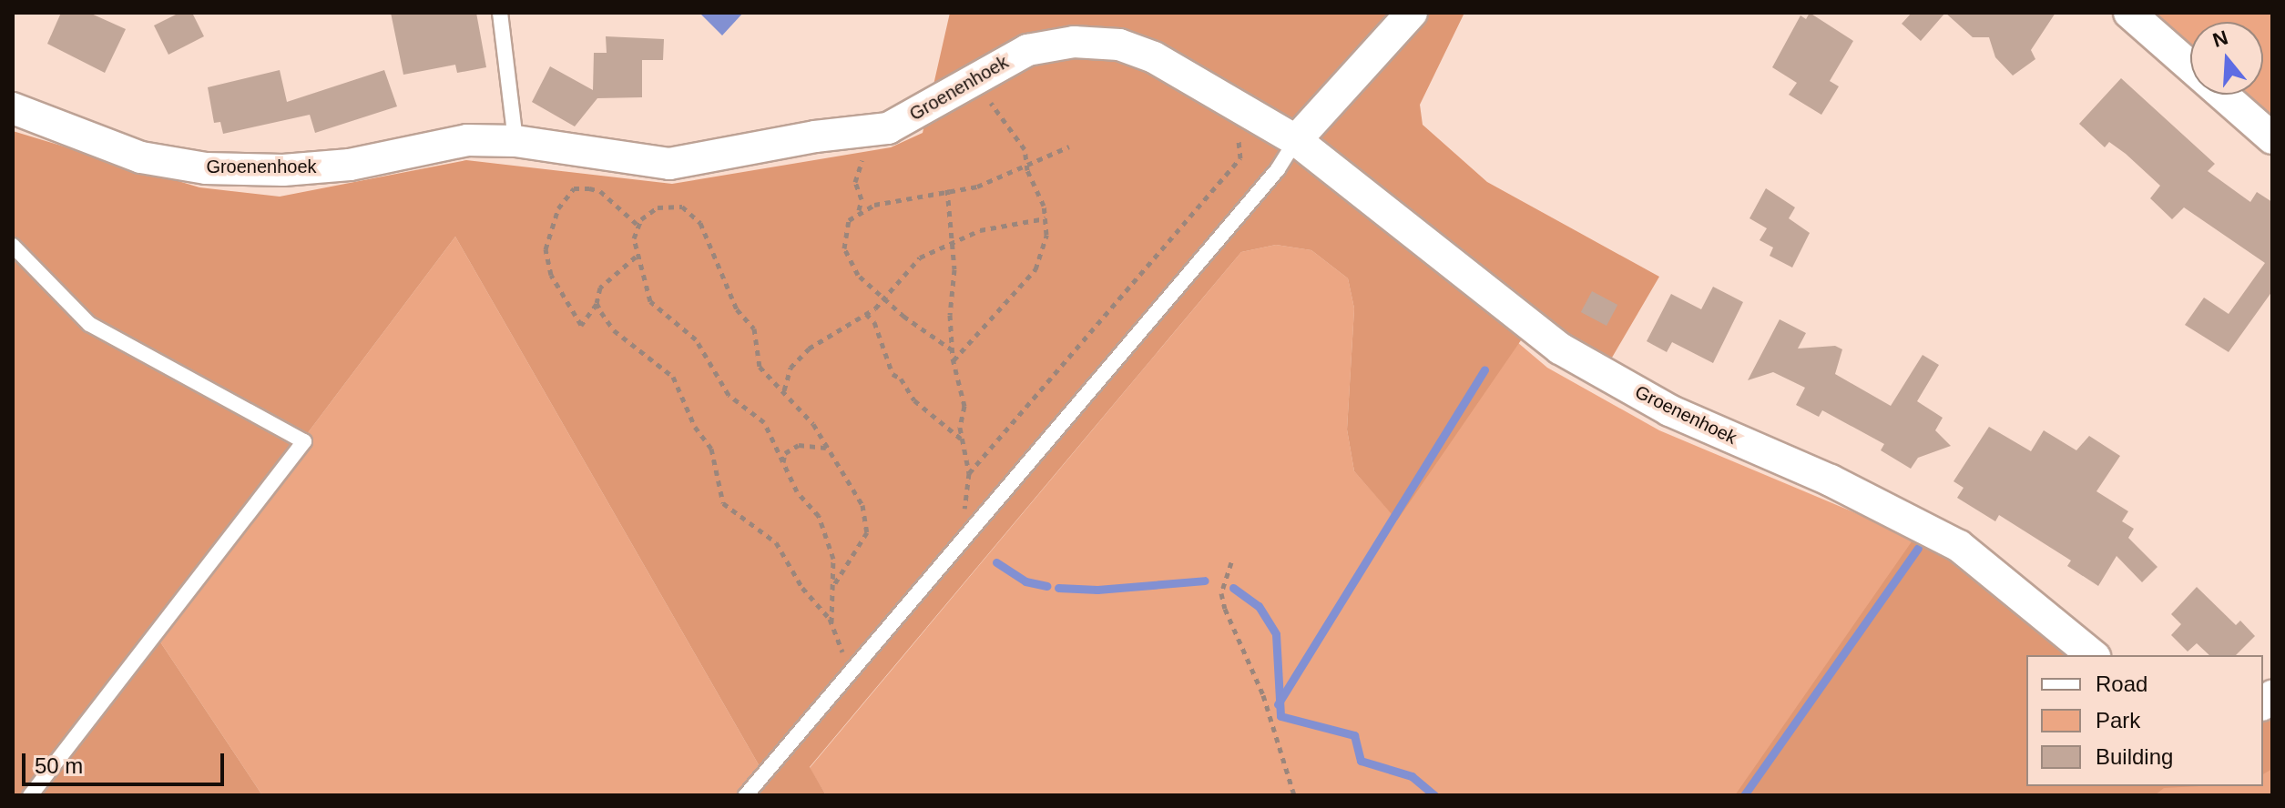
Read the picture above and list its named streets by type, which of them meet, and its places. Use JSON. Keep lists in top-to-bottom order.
{
  "streets": {
    "street": ["Groenenhoek"]
  },
  "legend": ["Road", "Park", "Building"],
  "scale_bar": "50 m",
  "north": "top"
}
